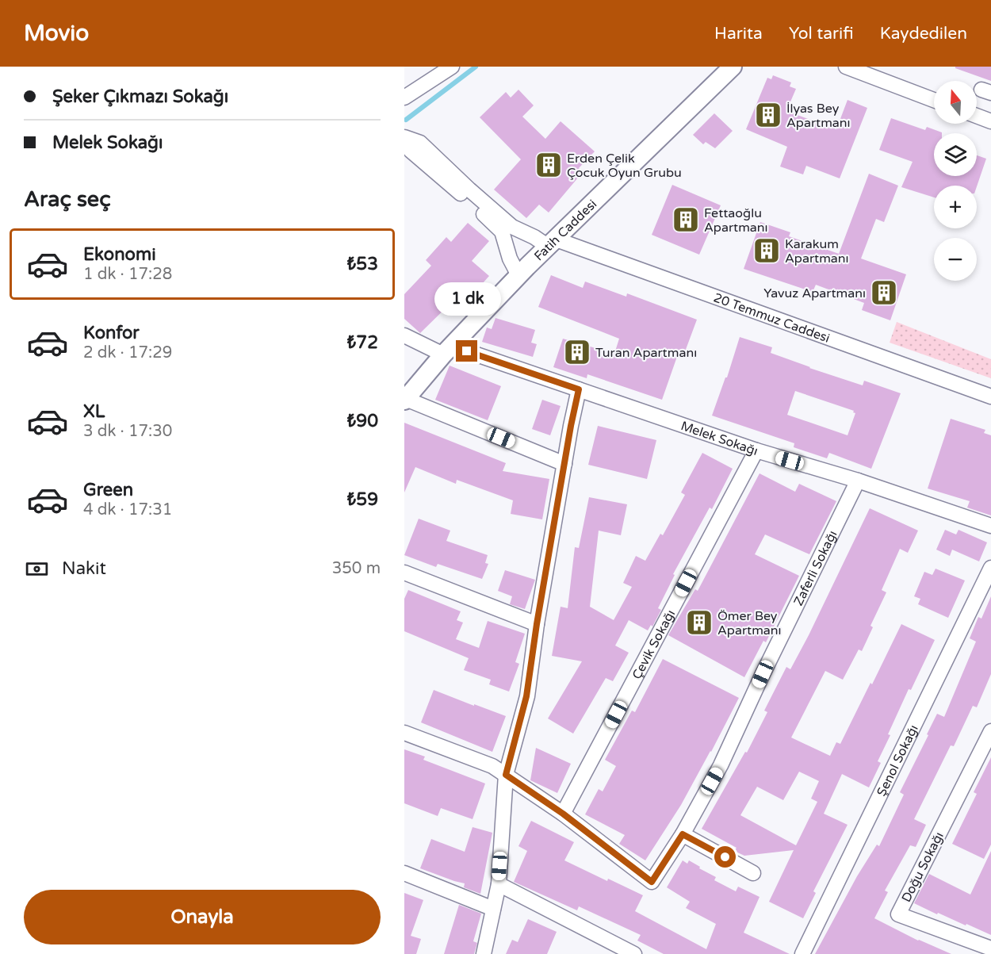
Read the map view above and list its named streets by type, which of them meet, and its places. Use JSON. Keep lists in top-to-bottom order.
{
  "streets": {
    "main road": ["Fatih Caddesi"],
    "street": [
      "20 Temmuz Caddesi",
      "Melek Sokağı",
      "Zaferli Sokağı",
      "Çevik Sokağı",
      "Şenol Sokağı",
      "Doğu Sokağı"
    ]
  },
  "crossings": [
    ["Fatih Caddesi", "20 Temmuz Caddesi"],
    ["Fatih Caddesi", "Melek Sokağı"],
    ["Melek Sokağı", "Zaferli Sokağı"],
    ["Melek Sokağı", "Çevik Sokağı"],
    ["Zaferli Sokağı", "Çevik Sokağı"]
  ],
  "places": {
    "building": [
      "İlyas Bey Apartmanı",
      "Erden Çelik Çocuk Oyun Grubu",
      "Fettaoğlu Apartmanı",
      "Karakum Apartmanı",
      "Yavuz Apartmanı",
      "Turan Apartmanı",
      "Ömer Bey Apartmanı"
    ]
  },
  "north": "top",
  "page": {
    "header": "Movio",
    "nav": ["Harita", "Yol tarifi", "Kaydedilen"],
    "banner": ["Şeker Çıkmazı Sokağı", "Melek Sokağı"],
    "map_buttons": ["+", "−"],
    "heading": "Araç seç",
    "list": [
      {
        "name": "Ekonomi",
        "note": "1 dk · 17:28",
        "value": "₺53"
      },
      {
        "name": "Konfor",
        "note": "2 dk · 17:29",
        "value": "₺72"
      },
      {
        "name": "XL",
        "note": "3 dk · 17:30",
        "value": "₺90"
      },
      {
        "name": "Green",
        "note": "4 dk · 17:31",
        "value": "₺59"
      }
    ],
    "bubble": "1 dk",
    "pay": ["Nakit", "350 m"],
    "buttons": "Onayla"
  }
}
